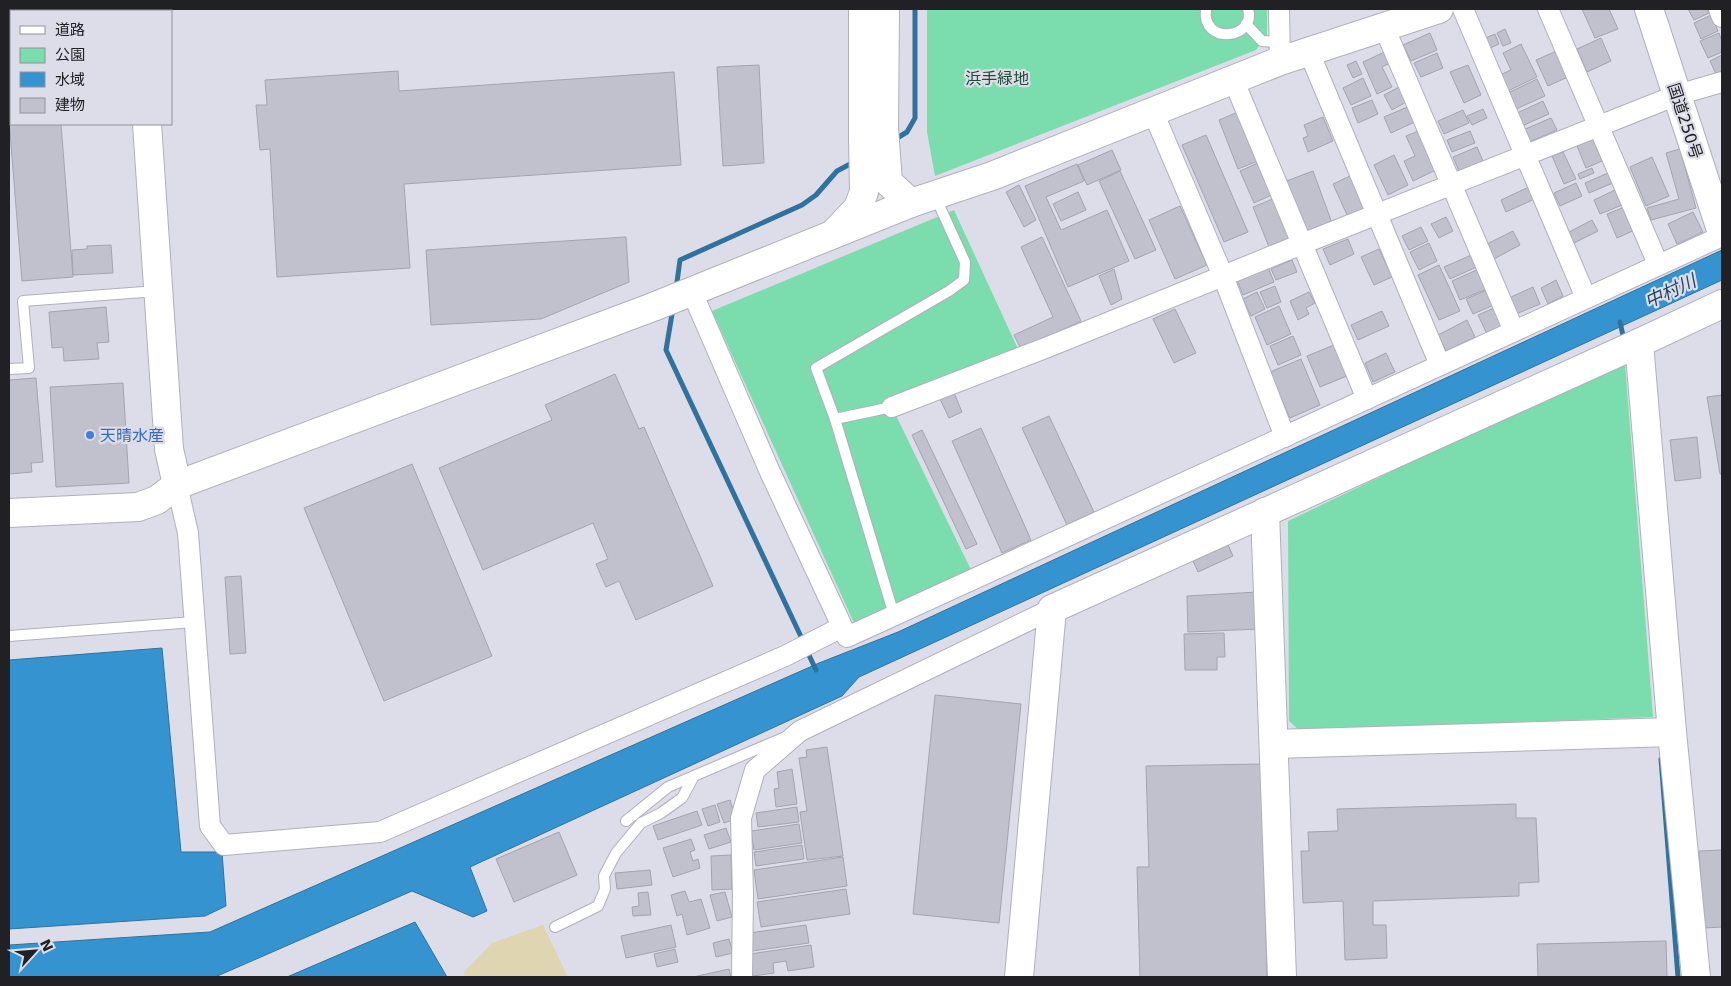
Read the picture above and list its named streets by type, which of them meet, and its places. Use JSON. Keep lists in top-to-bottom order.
{
  "streets": {
    "main road": ["国道250号"]
  },
  "water": ["中村川"],
  "parks": ["浜手緑地"],
  "places": ["天晴水産"],
  "legend": [
    "道路",
    "公園",
    "水域",
    "建物"
  ],
  "north": "top right"
}
